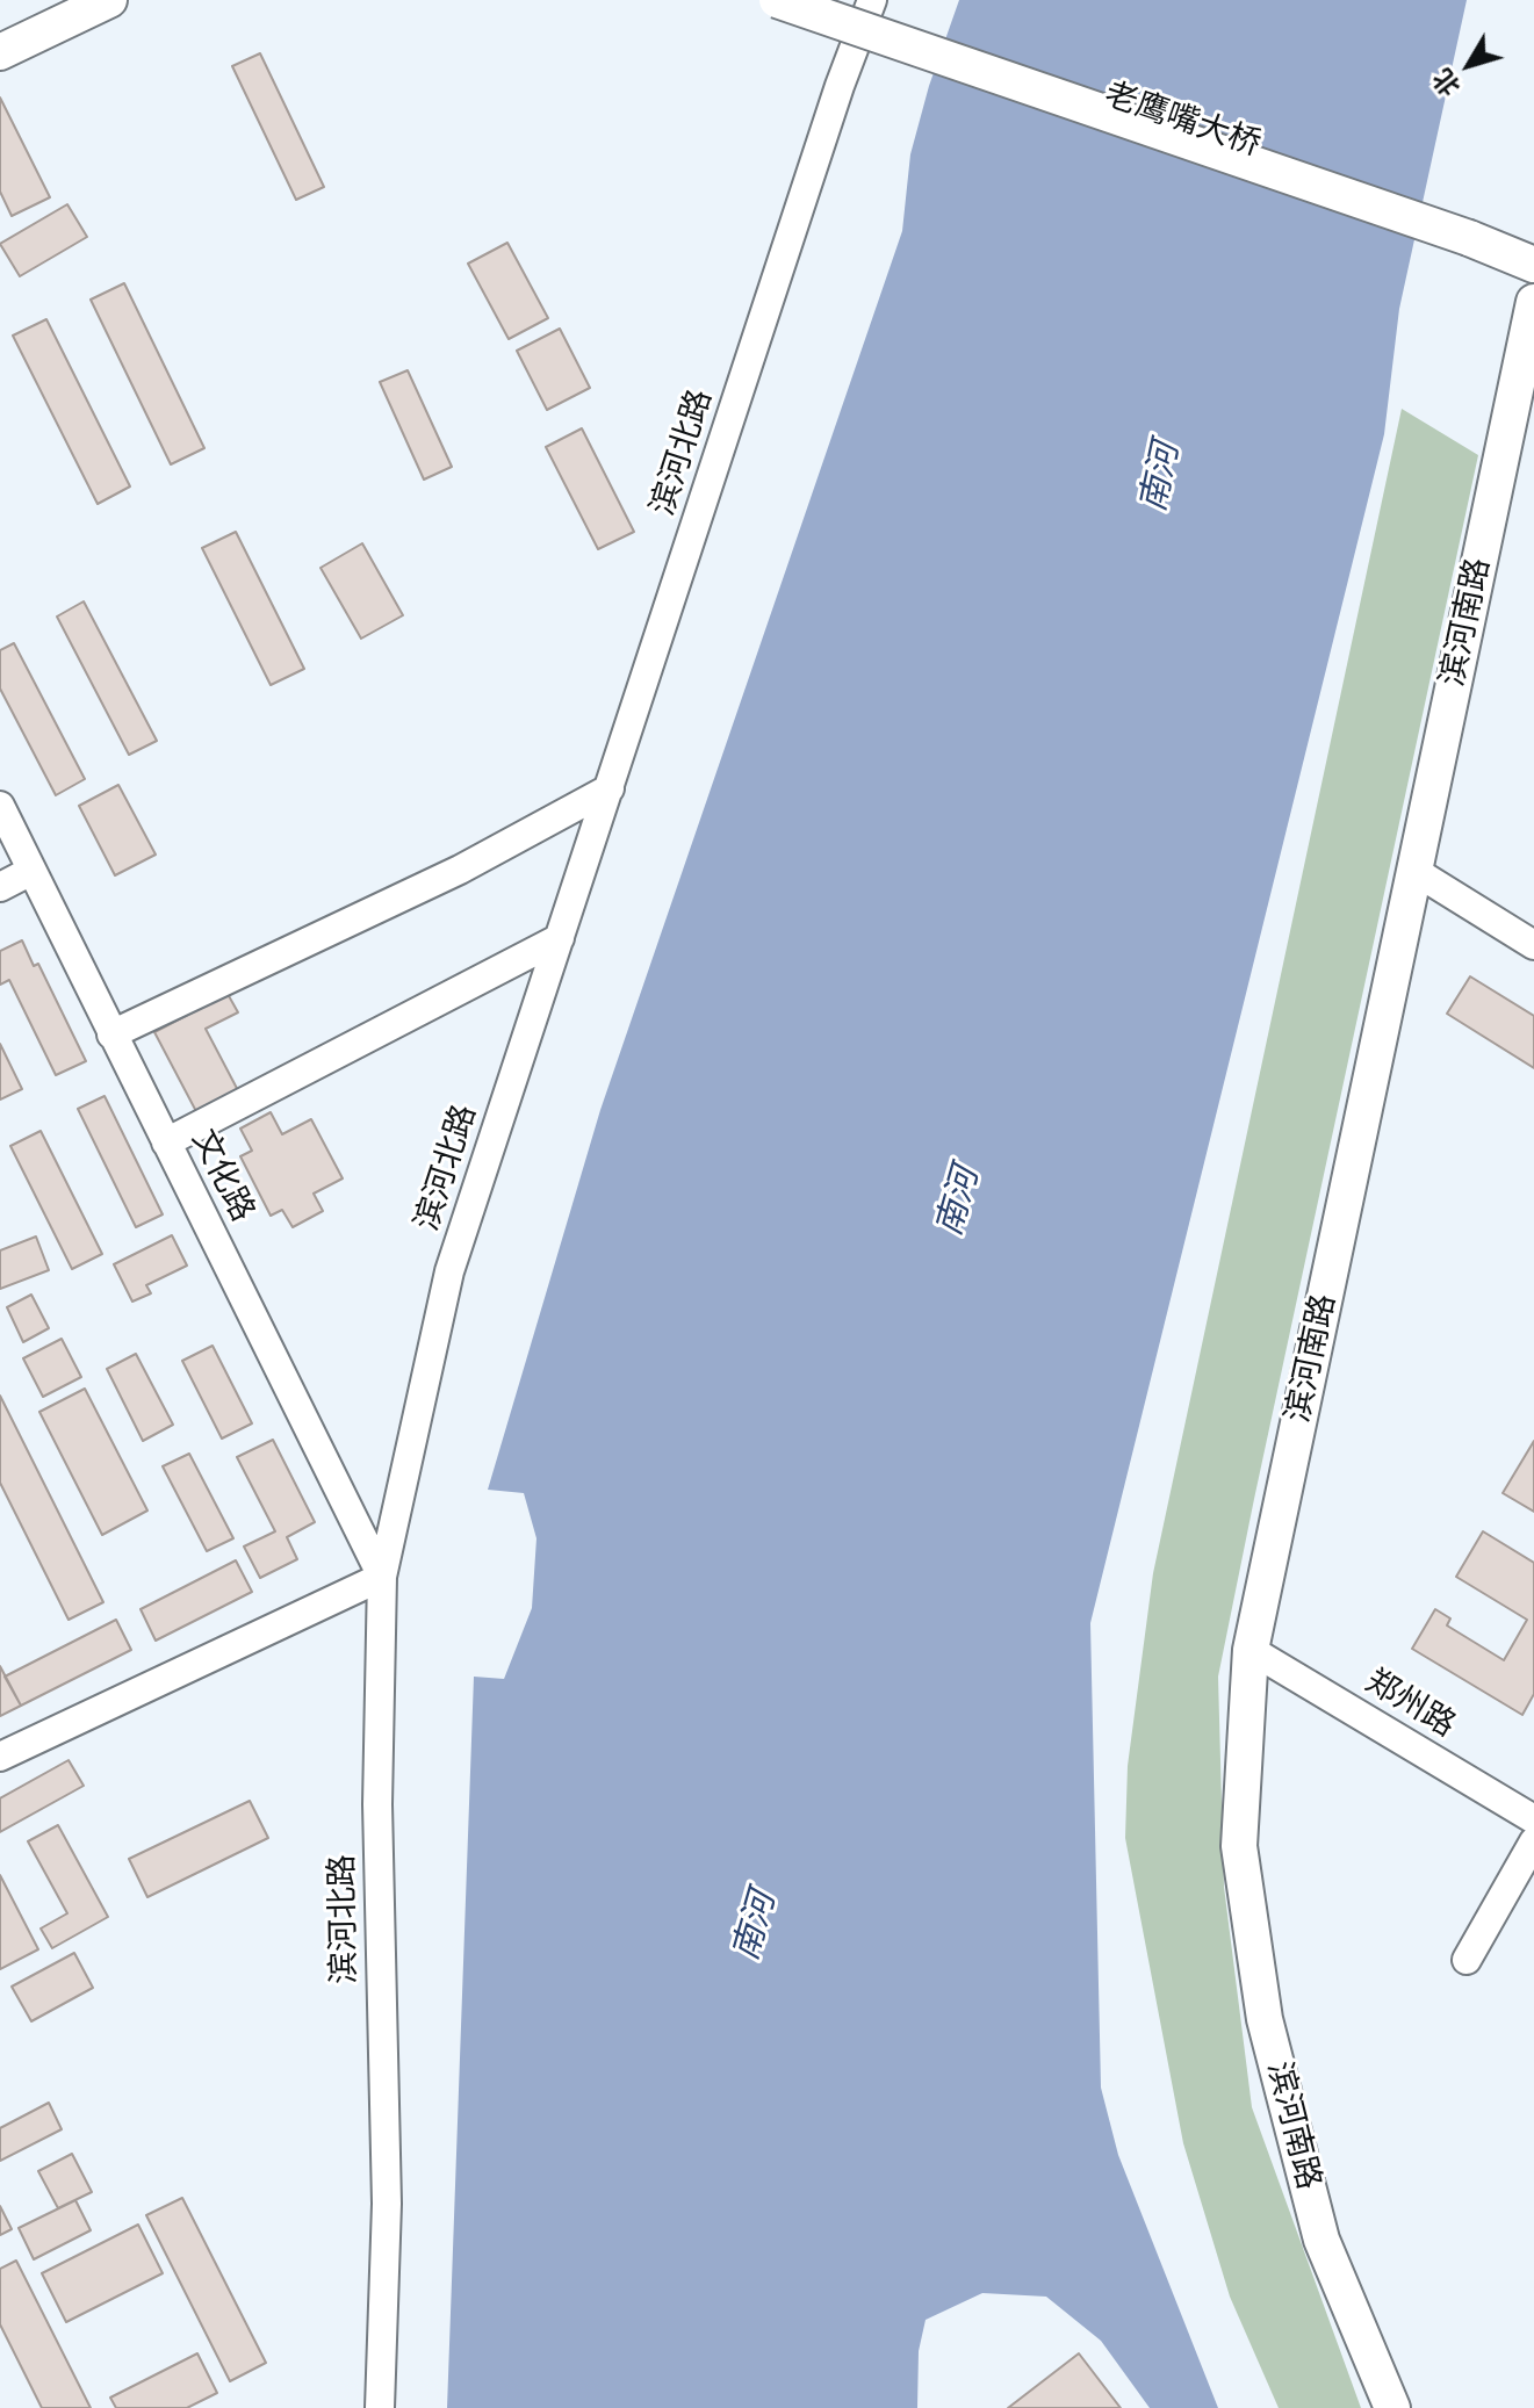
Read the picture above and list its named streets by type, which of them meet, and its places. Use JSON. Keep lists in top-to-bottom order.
{
  "streets": {
    "main road": ["老鹰嘴大桥", "滨河南路"],
    "street": ["滨河北路", "文化路", "郑州路"]
  },
  "crossings": [
    ["滨河北路", "文化路"],
    ["滨河南路", "郑州路"]
  ],
  "water": ["南河"],
  "north": "bottom left"
}
